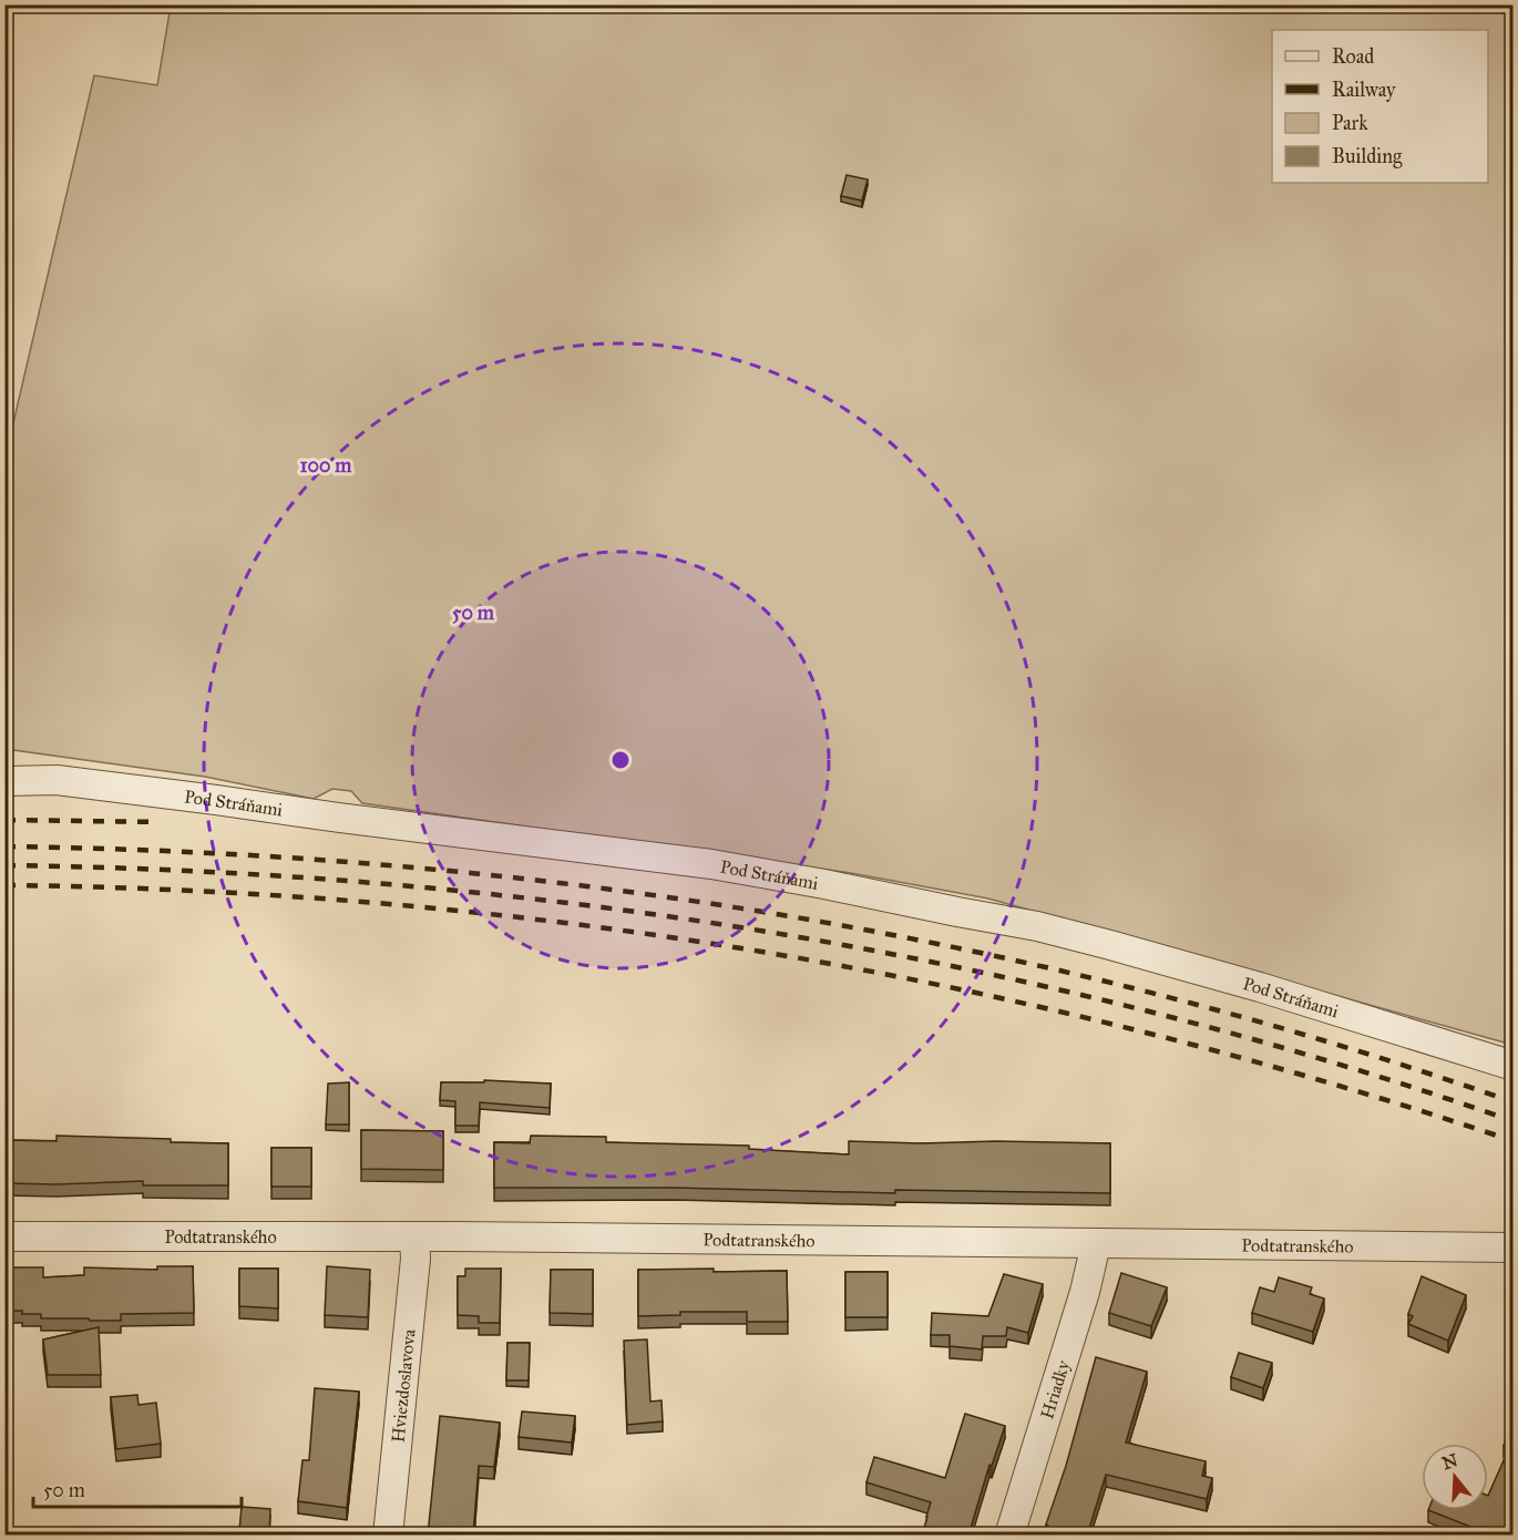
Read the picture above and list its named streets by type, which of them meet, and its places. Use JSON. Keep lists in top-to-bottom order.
{
  "streets": {
    "street": [
      "Pod Stráňami",
      "Podtatranského",
      "Hviezdoslavova",
      "Hriadky"
    ]
  },
  "crossings": [
    ["Podtatranského", "Hviezdoslavova"],
    ["Podtatranského", "Hriadky"]
  ],
  "legend": [
    "Road",
    "Railway",
    "Park",
    "Building"
  ],
  "scale_bar": "50 m",
  "north": "top",
  "rings": ["100 m", "50 m"]
}
